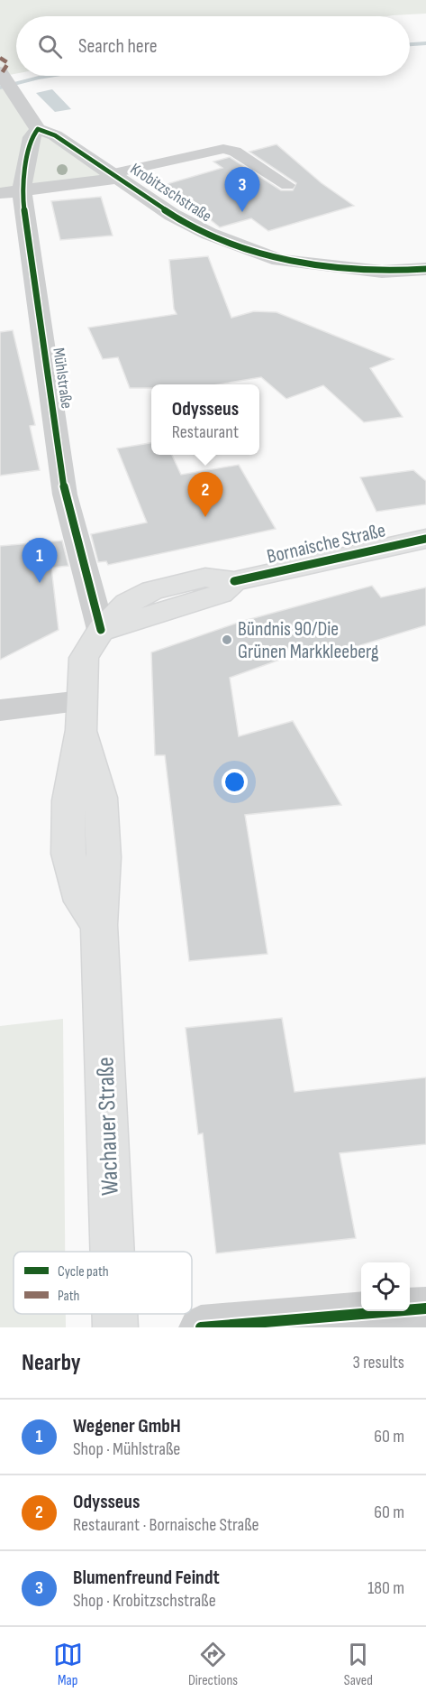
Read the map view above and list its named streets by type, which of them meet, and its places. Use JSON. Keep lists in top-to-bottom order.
{
  "streets": {
    "main road": ["Bornaische Straße", "Wachauer Straße"],
    "street": ["Krobitzschstraße", "Mühlstraße"]
  },
  "crossings": [
    ["Krobitzschstraße", "Mühlstraße"],
    ["Mühlstraße", "Bornaische Straße"],
    ["Mühlstraße", "Wachauer Straße"],
    ["Bornaische Straße", "Wachauer Straße"]
  ],
  "places": ["Bündnis 90/Die Grünen Markkleeberg"],
  "legend": ["Cycle path", "Path"],
  "page": {
    "search": "Search here",
    "pins": ["3", "2", "1"],
    "popup": ["Odysseus", "Restaurant"],
    "heading": ["Nearby", "3 results"],
    "list": [
      {
        "mark": "1",
        "name": "Wegener GmbH",
        "note": "Shop · Mühlstraße",
        "value": "60 m"
      },
      {
        "mark": "2",
        "name": "Odysseus",
        "note": "Restaurant · Bornaische Straße",
        "value": "60 m"
      },
      {
        "mark": "3",
        "name": "Blumenfreund Feindt",
        "note": "Shop · Krobitzschstraße",
        "value": "180 m"
      }
    ],
    "nav": ["Map", "Directions", "Saved"]
  }
}
